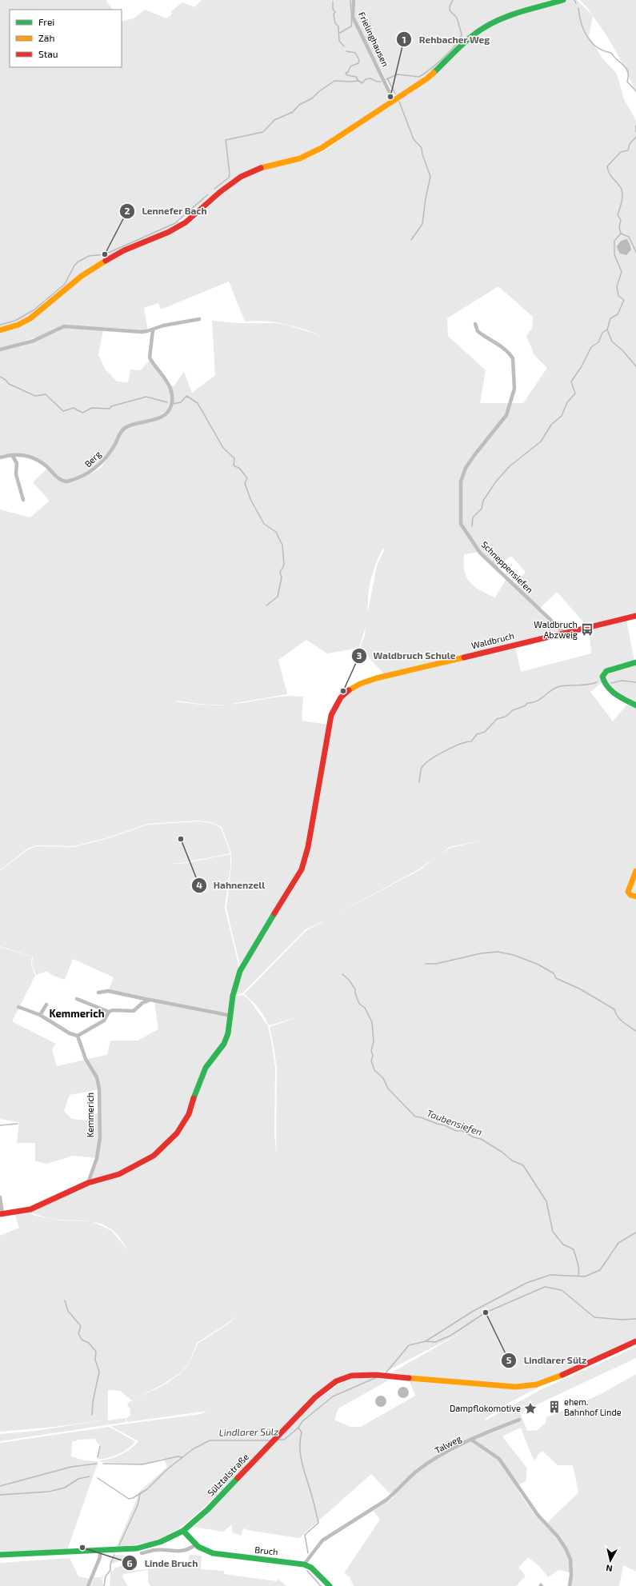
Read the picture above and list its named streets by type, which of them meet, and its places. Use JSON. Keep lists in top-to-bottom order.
{
  "streets": {
    "main road": ["Waldbruch", "Sülztalstraße", "Bruch"],
    "street": [
      "Frielinghausen",
      "Berg",
      "Schneppensiefen",
      "Kemmerich",
      "Talweg"
    ]
  },
  "crossings": [
    ["Schneppensiefen", "Waldbruch"],
    ["Waldbruch", "Kemmerich"],
    ["Talweg", "Bruch"],
    ["Sülztalstraße", "Bruch"]
  ],
  "districts": ["Kemmerich"],
  "water": ["Taubensiefen", "Lindlarer Sülz"],
  "places": {
    "other": [
      "Rehbacher Weg",
      "Lennefer Bach",
      "Waldbruch Schule",
      "Hahnenzell",
      "Lindlarer Sülz",
      "Linde Bruch"
    ],
    "bus stop": ["Waldbruch Abzweig"],
    "building": ["ehem. Bahnhof Linde"],
    "place": ["Dampflokomotive"]
  },
  "legend": ["Frei", "Zäh", "Stau"],
  "north": "bottom"
}
